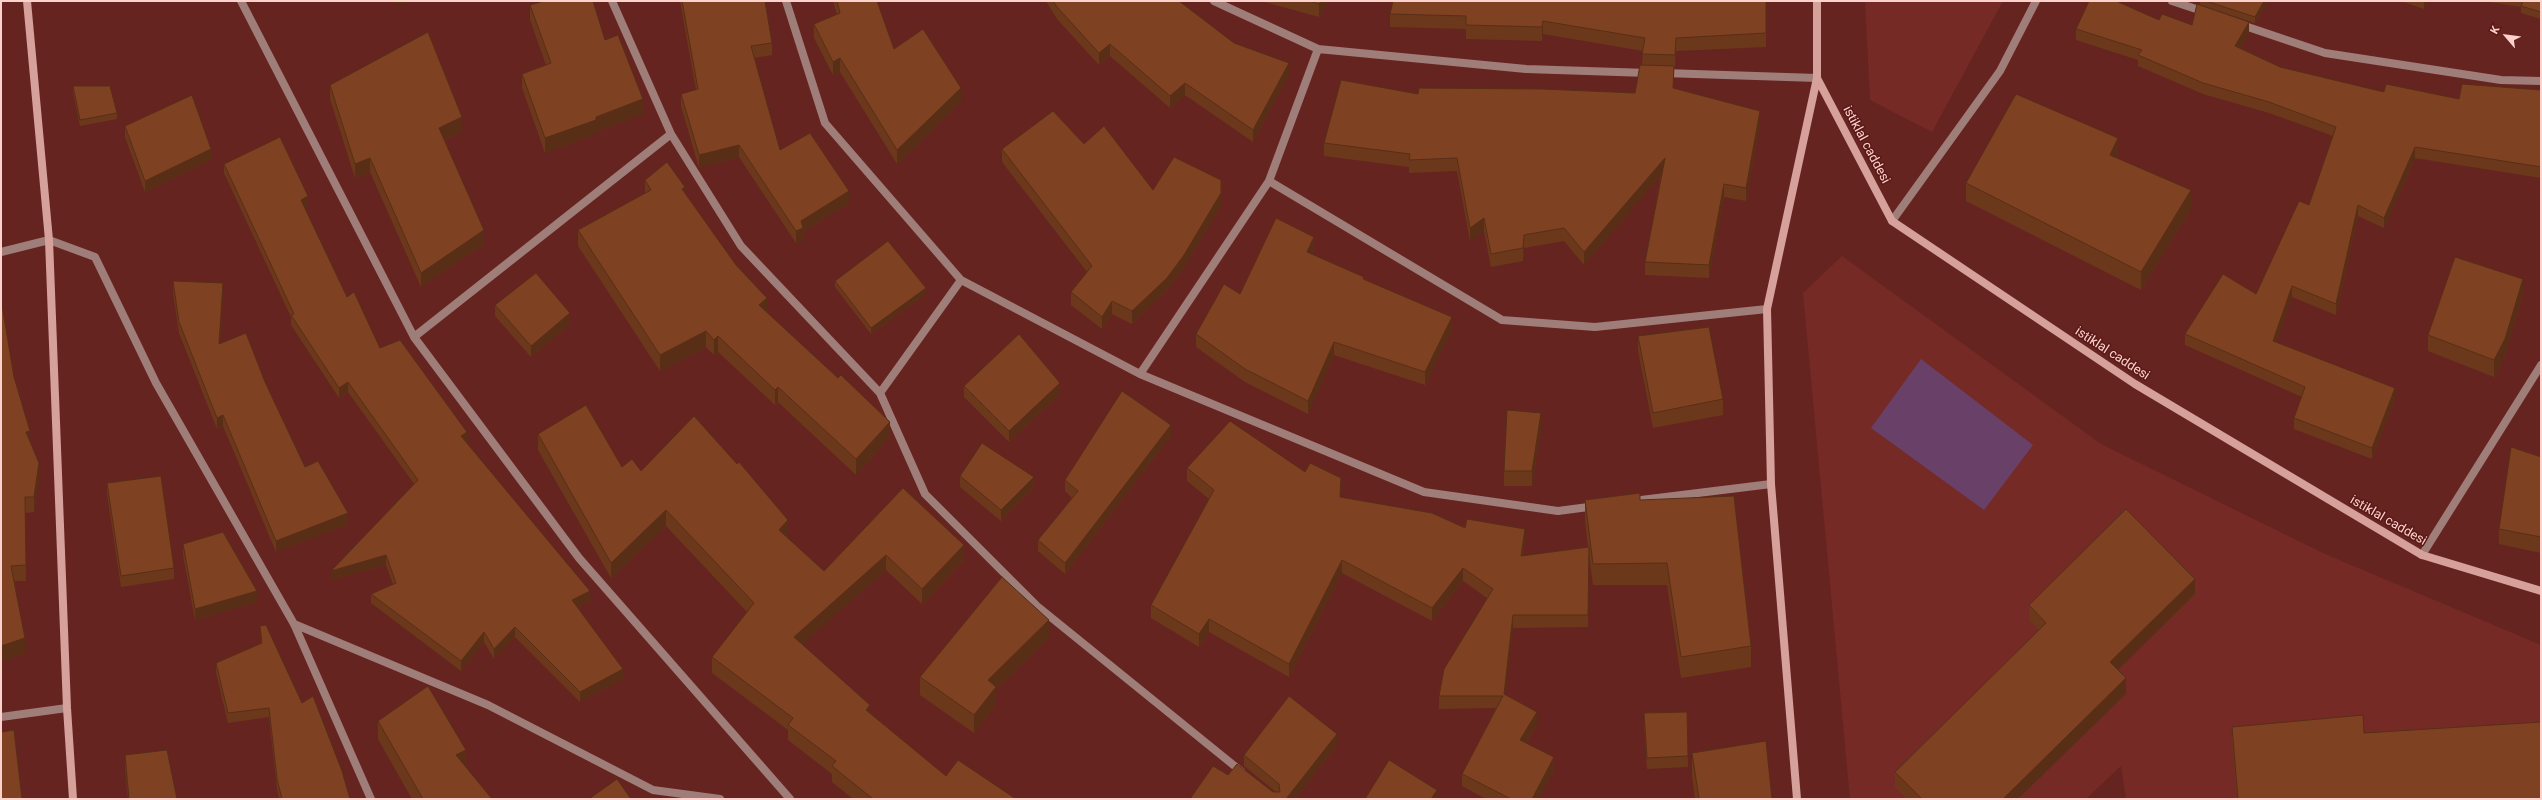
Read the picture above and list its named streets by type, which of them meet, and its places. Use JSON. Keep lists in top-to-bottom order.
{
  "streets": {
    "main road": ["istiklal caddesi"]
  },
  "north": "top left"
}
